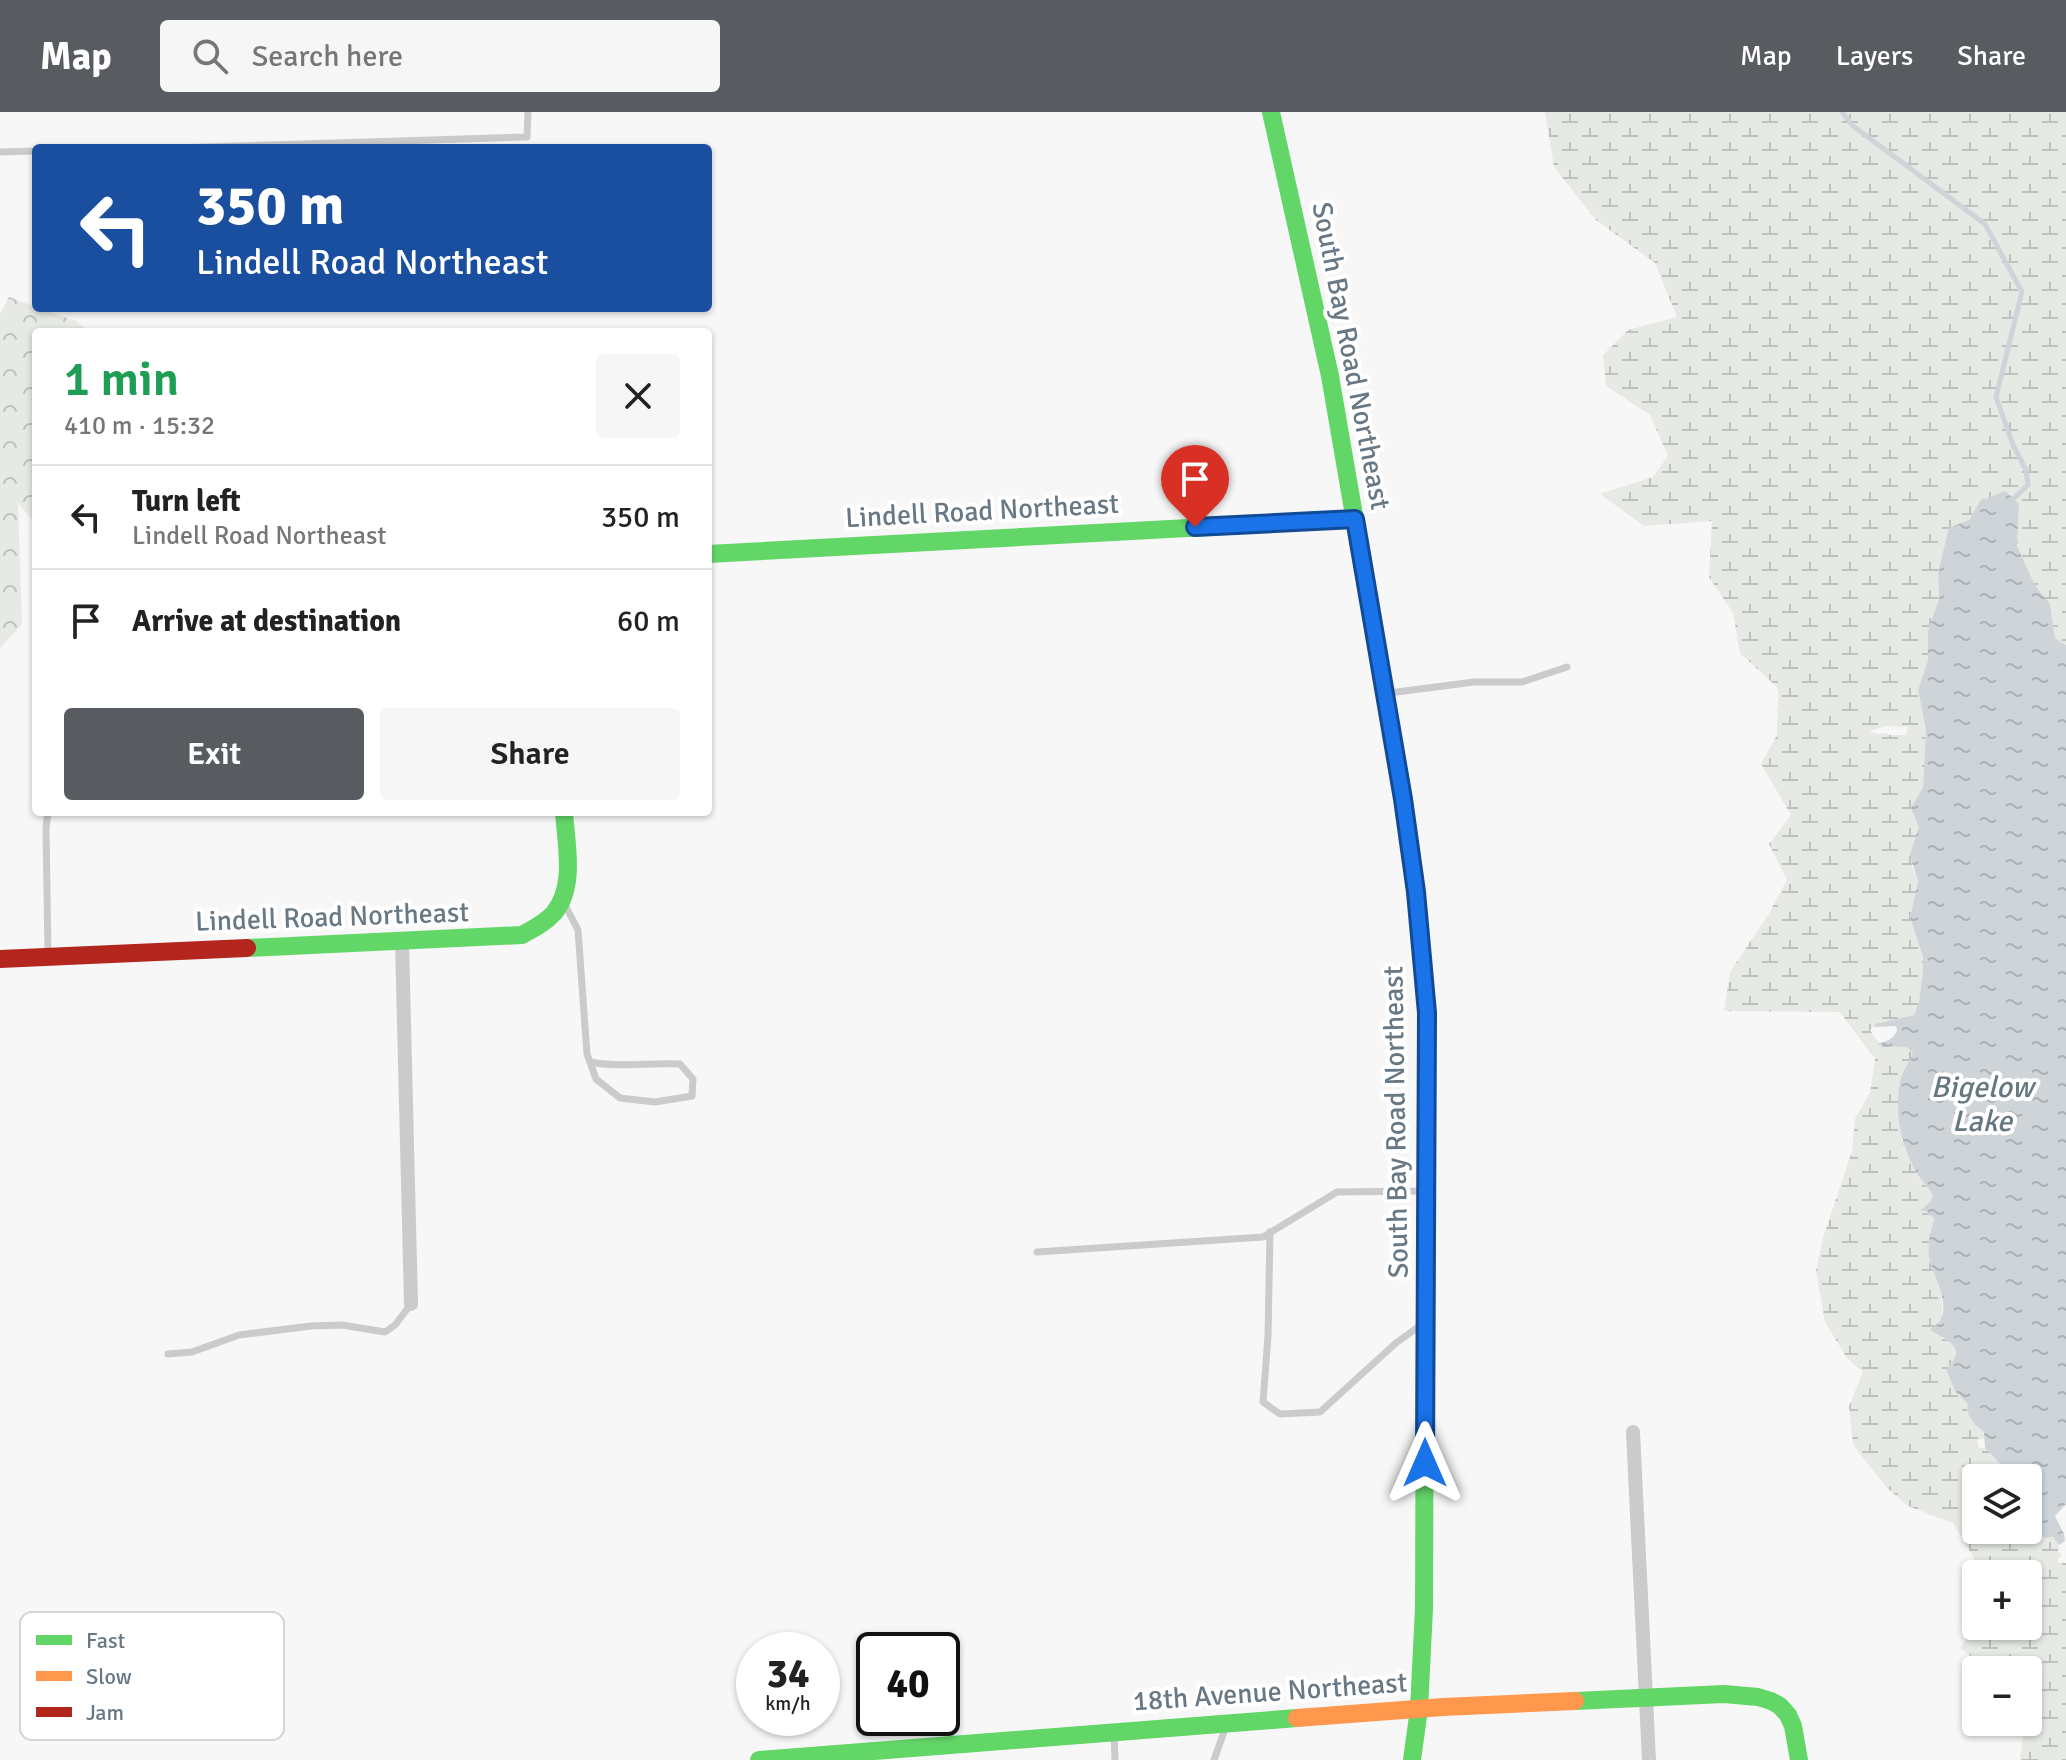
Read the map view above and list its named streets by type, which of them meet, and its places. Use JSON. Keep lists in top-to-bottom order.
{
  "streets": {
    "street": ["South Bay Road Northeast", "Lindell Road Northeast", "18th Avenue Northeast"]
  },
  "crossings": [
    ["South Bay Road Northeast", "Lindell Road Northeast"],
    ["South Bay Road Northeast", "18th Avenue Northeast"]
  ],
  "water": ["Bigelow Lake"],
  "legend": ["Fast", "Slow", "Jam"],
  "page": {
    "header": "Map",
    "search": "Search here",
    "nav": ["Map", "Layers", "Share"],
    "turn": ["350 m", "Lindell Road Northeast"],
    "heading": ["1 min", "410 m · 15:32"],
    "list": [
      {
        "name": "Turn left",
        "note": "Lindell Road Northeast",
        "value": "350 m"
      },
      {
        "name": "Arrive at destination",
        "value": "60 m"
      }
    ],
    "buttons": ["Exit", "Share"],
    "map_buttons": ["+", "−"],
    "speed": "34 km/h",
    "limit": "40"
  }
}
